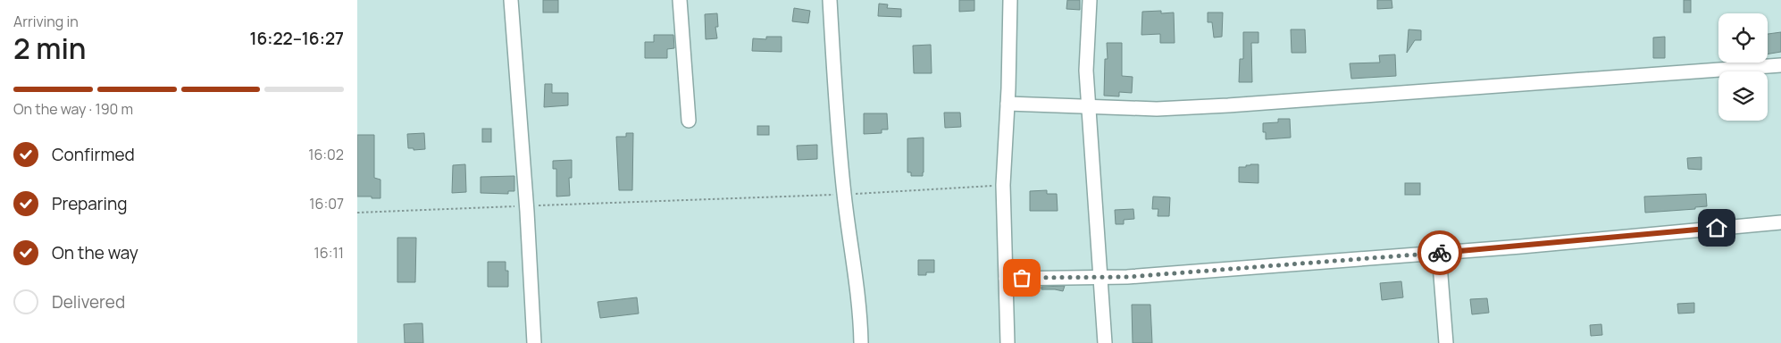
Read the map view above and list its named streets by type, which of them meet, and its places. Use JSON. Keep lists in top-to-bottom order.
{
  "page": {
    "heading": ["2 min", "Arriving in", "16:22–16:27"],
    "bar": "On the way · 190 m",
    "list": [
      ["Confirmed", "16:02"],
      ["Preparing", "16:07"],
      ["On the way", "16:11"],
      "Delivered"
    ]
  }
}
